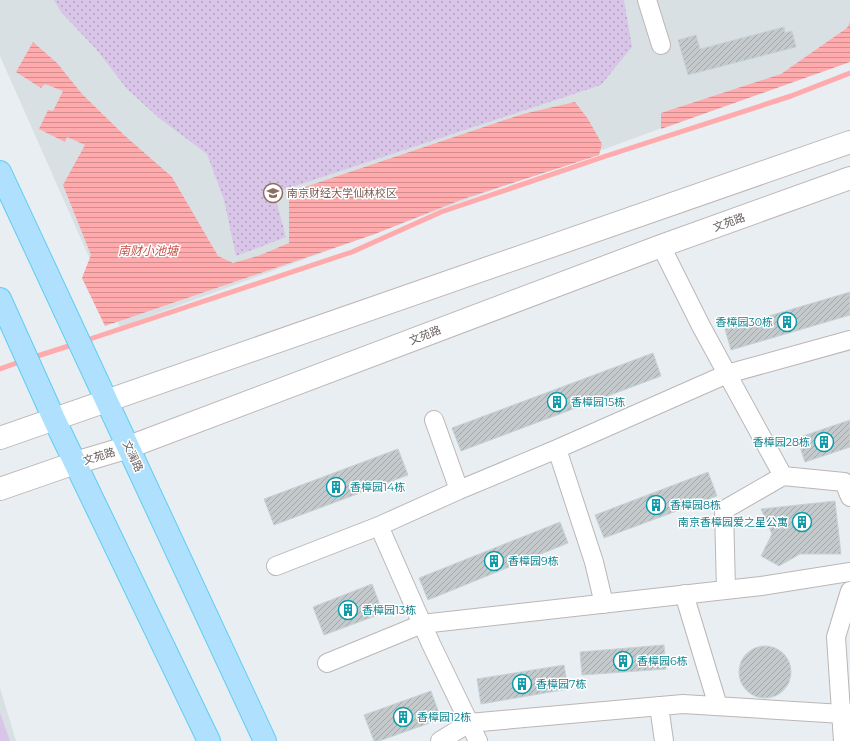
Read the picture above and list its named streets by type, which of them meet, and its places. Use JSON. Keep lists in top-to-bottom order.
{
  "streets": {
    "main road": ["文苑路", "文澜路"]
  },
  "crossings": [
    ["文苑路", "文澜路"]
  ],
  "water": ["南财小池塘"],
  "places": {
    "school or university": ["南京财经大学仙林校区"],
    "building": [
      "香樟园30栋",
      "香樟园15栋",
      "香樟园28栋",
      "香樟园14栋",
      "香樟园8栋",
      "南京香樟园爱之星公寓",
      "香樟园9栋",
      "香樟园13栋",
      "香樟园6栋",
      "香樟园7栋",
      "香樟园12栋"
    ]
  }
}
